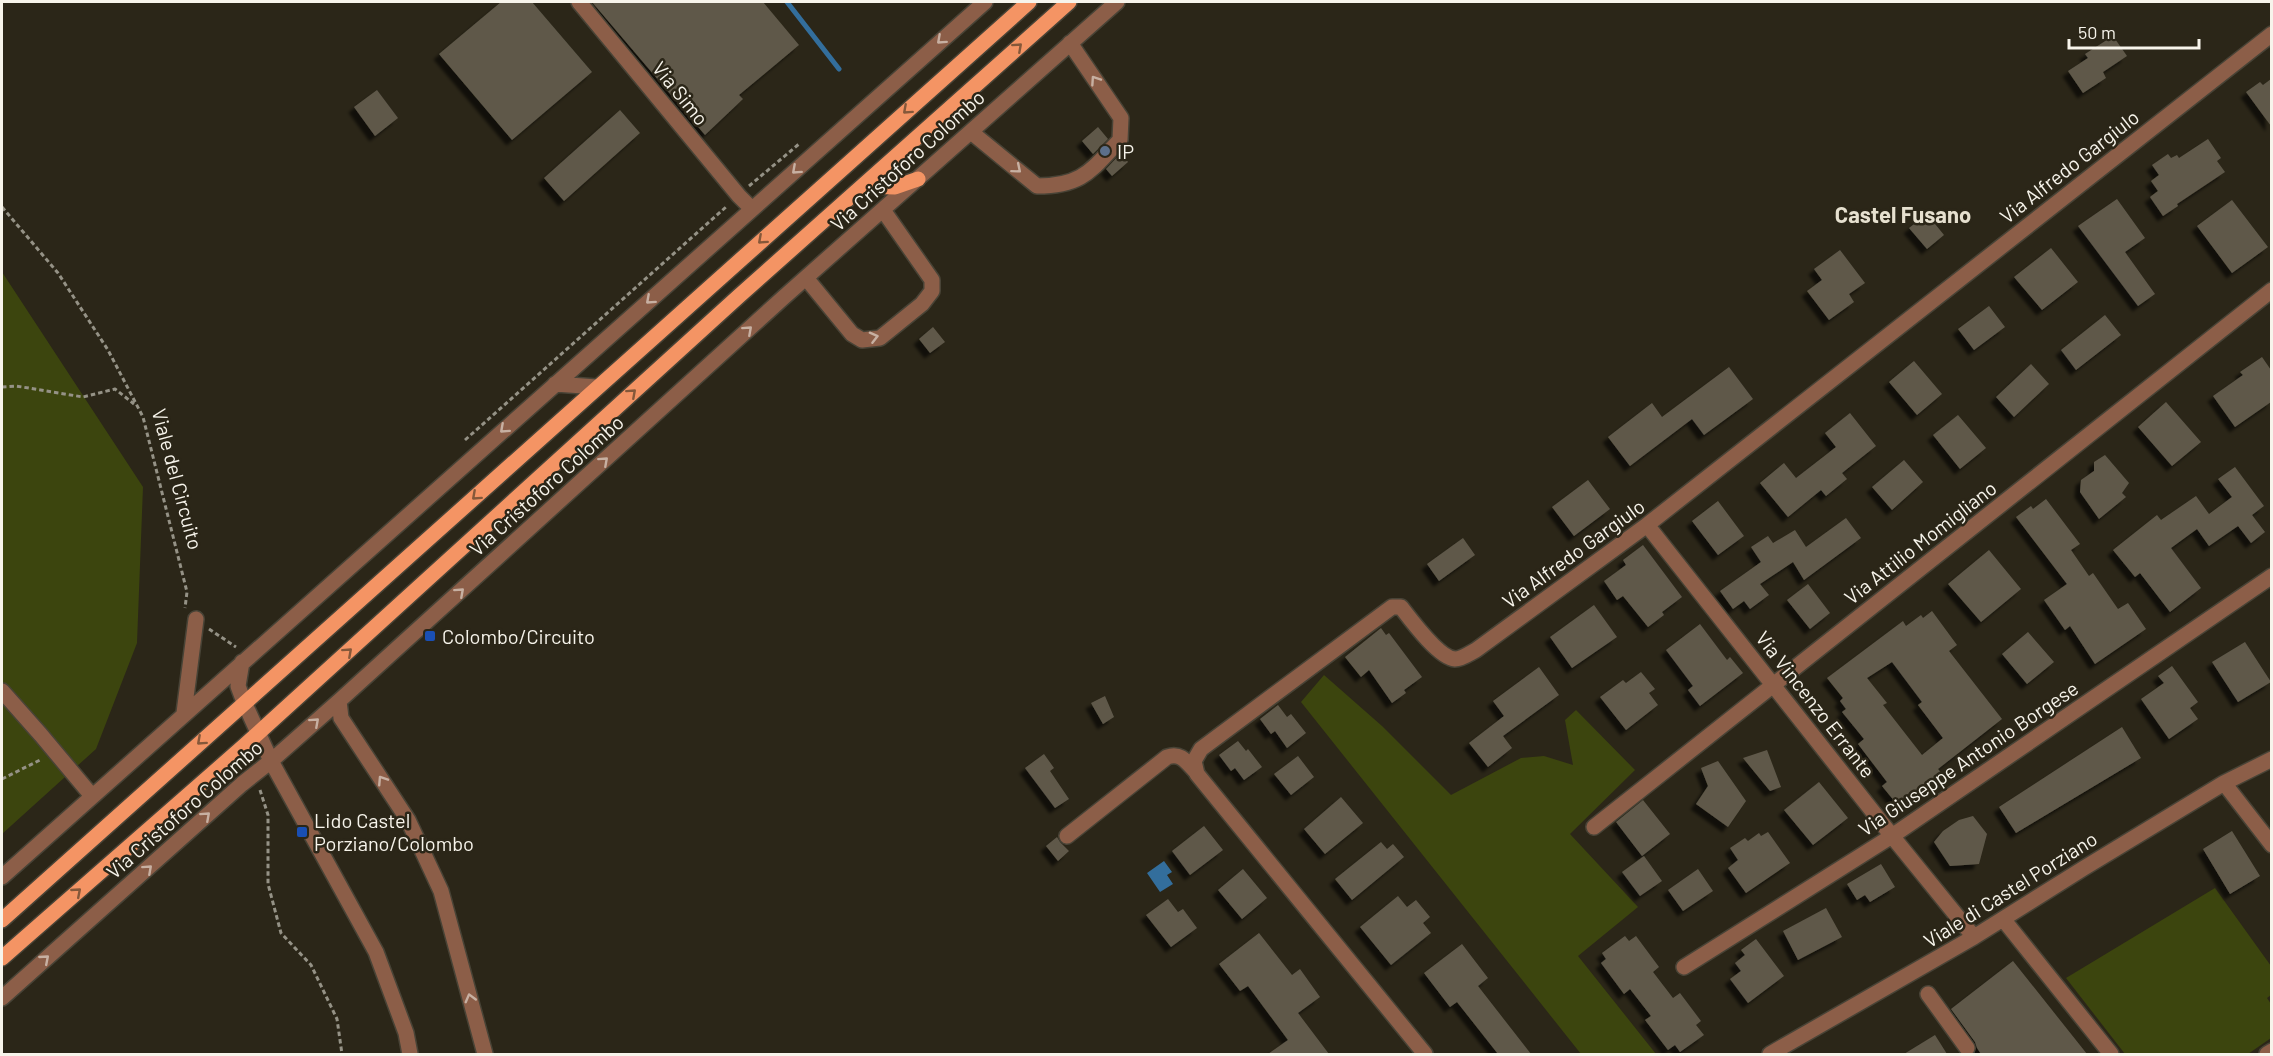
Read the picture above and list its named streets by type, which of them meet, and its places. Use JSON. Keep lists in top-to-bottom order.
{
  "streets": {
    "main road": ["Via Cristoforo Colombo"],
    "street": [
      "Via Simo",
      "Via Alfredo Gargiulo",
      "Via Attilio Momigliano",
      "Via Vincenzo Errante",
      "Via Giuseppe Antonio Borgese",
      "Viale di Castel Porziano"
    ],
    "path": ["Viale del Circuito"]
  },
  "crossings": [
    ["Via Alfredo Gargiulo", "Via Vincenzo Errante"],
    ["Via Attilio Momigliano", "Via Vincenzo Errante"],
    ["Via Vincenzo Errante", "Via Giuseppe Antonio Borgese"],
    ["Via Vincenzo Errante", "Viale di Castel Porziano"]
  ],
  "districts": ["Castel Fusano"],
  "places": {
    "other": ["IP"],
    "transit": ["Colombo/Circuito", "Lido Castel Porziano/Colombo"]
  },
  "scale_bar": "50 m"
}
